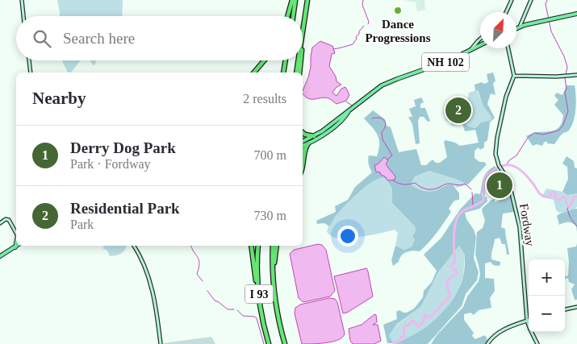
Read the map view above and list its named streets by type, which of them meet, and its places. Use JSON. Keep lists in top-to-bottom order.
{
  "streets": {
    "highway": ["I 93"],
    "main road": ["NH 102"],
    "street": ["Fordway"]
  },
  "places": ["Dance Progressions"],
  "north": "top right",
  "page": {
    "search": "Search here",
    "heading": ["Nearby", "2 results"],
    "pins": ["2", "1"],
    "list": [
      {
        "mark": "1",
        "name": "Derry Dog Park",
        "note": "Park · Fordway",
        "value": "700 m"
      },
      {
        "mark": "2",
        "name": "Residential Park",
        "note": "Park",
        "value": "730 m"
      }
    ],
    "map_buttons": ["+", "−"]
  }
}
